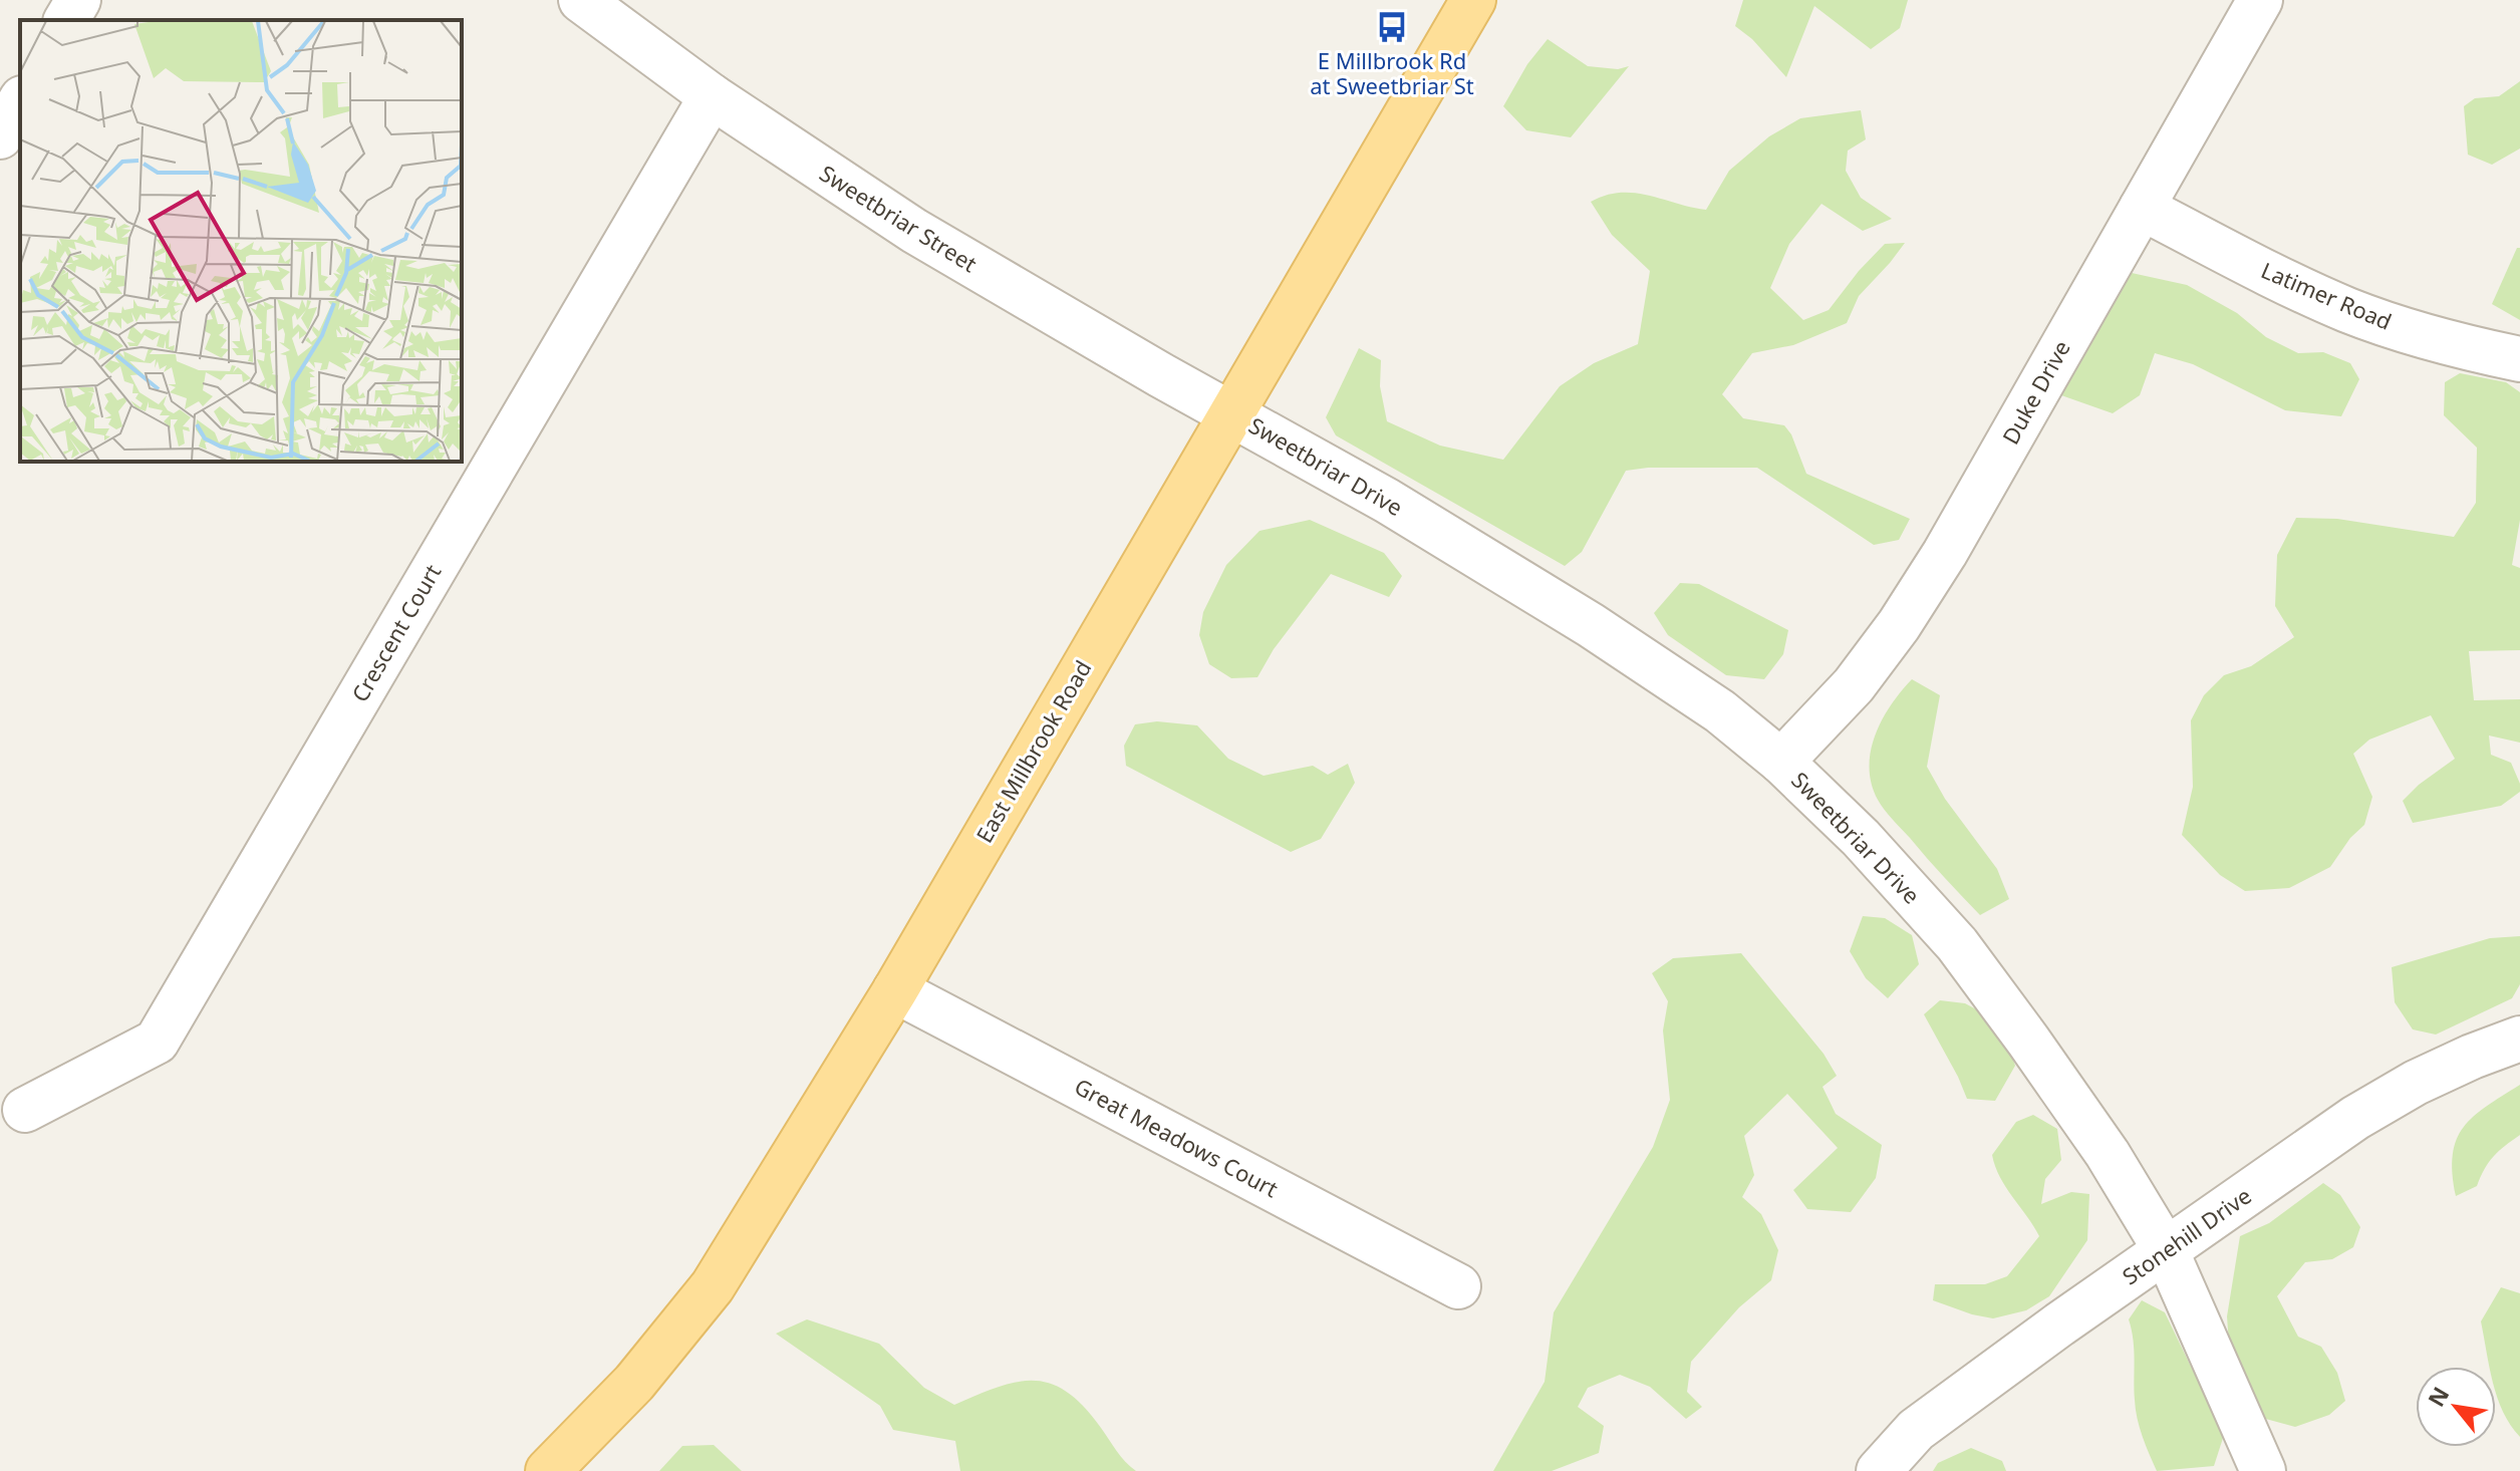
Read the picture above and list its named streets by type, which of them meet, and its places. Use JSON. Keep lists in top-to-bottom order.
{
  "streets": {
    "main road": ["East Millbrook Road"],
    "street": [
      "Sweetbriar Street",
      "Latimer Road",
      "Duke Drive",
      "Sweetbriar Drive",
      "Crescent Court",
      "Great Meadows Court",
      "Stonehill Drive"
    ]
  },
  "crossings": [
    ["Sweetbriar Street", "Sweetbriar Drive"],
    ["Sweetbriar Street", "Crescent Court"],
    ["Sweetbriar Street", "East Millbrook Road"],
    ["Latimer Road", "Duke Drive"],
    ["Duke Drive", "Sweetbriar Drive"],
    ["Sweetbriar Drive", "East Millbrook Road"],
    ["Sweetbriar Drive", "Stonehill Drive"],
    ["East Millbrook Road", "Great Meadows Court"]
  ],
  "places": {
    "bus stop": ["E Millbrook Rd at Sweetbriar St"]
  },
  "north": "top left"
}
